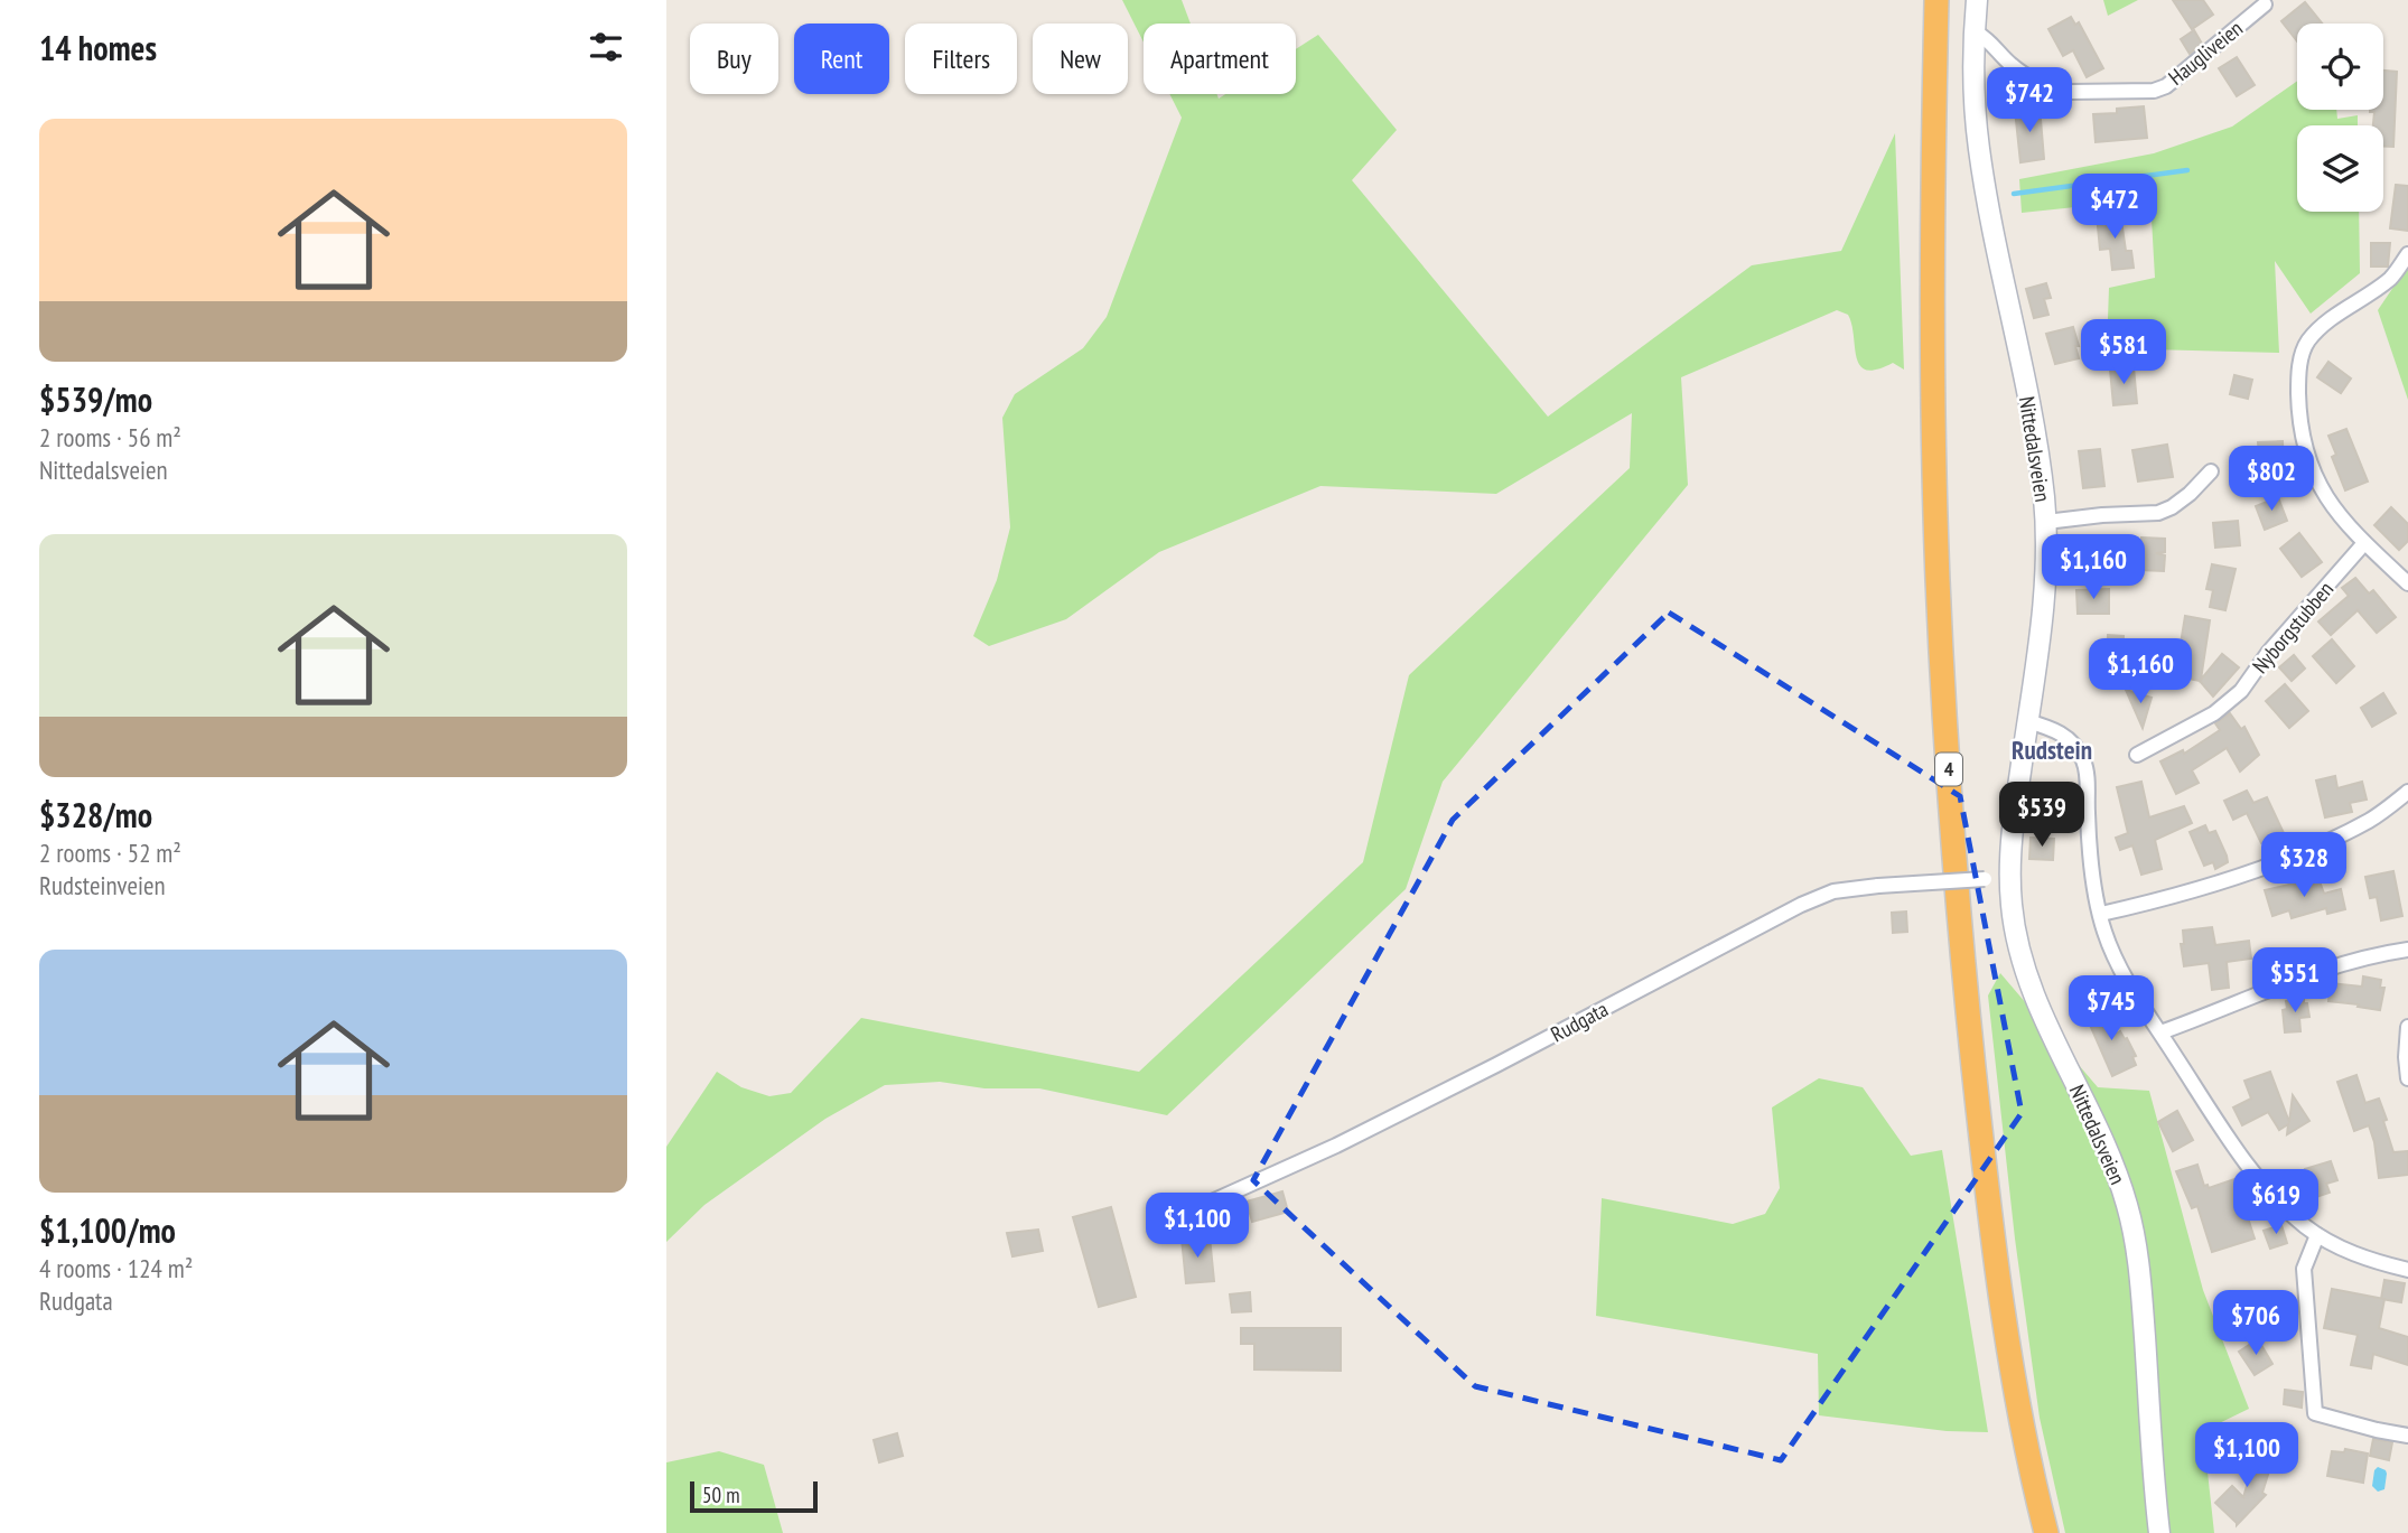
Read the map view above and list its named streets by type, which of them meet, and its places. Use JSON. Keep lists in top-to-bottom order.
{
  "streets": {
    "highway": ["4"],
    "main road": ["Nittedalsveien"],
    "street": ["Haugliveien", "Nyborgstubben", "Rudgata"]
  },
  "crossings": [
    ["Haugliveien", "Nittedalsveien"],
    ["Nittedalsveien", "Rudgata"]
  ],
  "districts": ["Rudstein"],
  "scale_bar": "50 m",
  "page": {
    "heading": "14 homes",
    "chip": [
      "Buy",
      "Rent",
      "Filters",
      "New",
      "Apartment"
    ],
    "price": [
      "$742",
      "$472",
      "$581",
      "$802",
      "$1,160",
      "$1,160",
      "$539",
      "$328",
      "$551",
      "$745",
      "$619",
      "$1,100",
      "$706",
      "$1,100"
    ],
    "list": [
      {
        "name": "$539/mo",
        "note": "2 rooms · 56 m² · Nittedalsveien"
      },
      {
        "name": "$328/mo",
        "note": "2 rooms · 52 m² · Rudsteinveien"
      },
      {
        "name": "$1,100/mo",
        "note": "4 rooms · 124 m² · Rudgata"
      }
    ],
    "scale": "50 m"
  }
}
